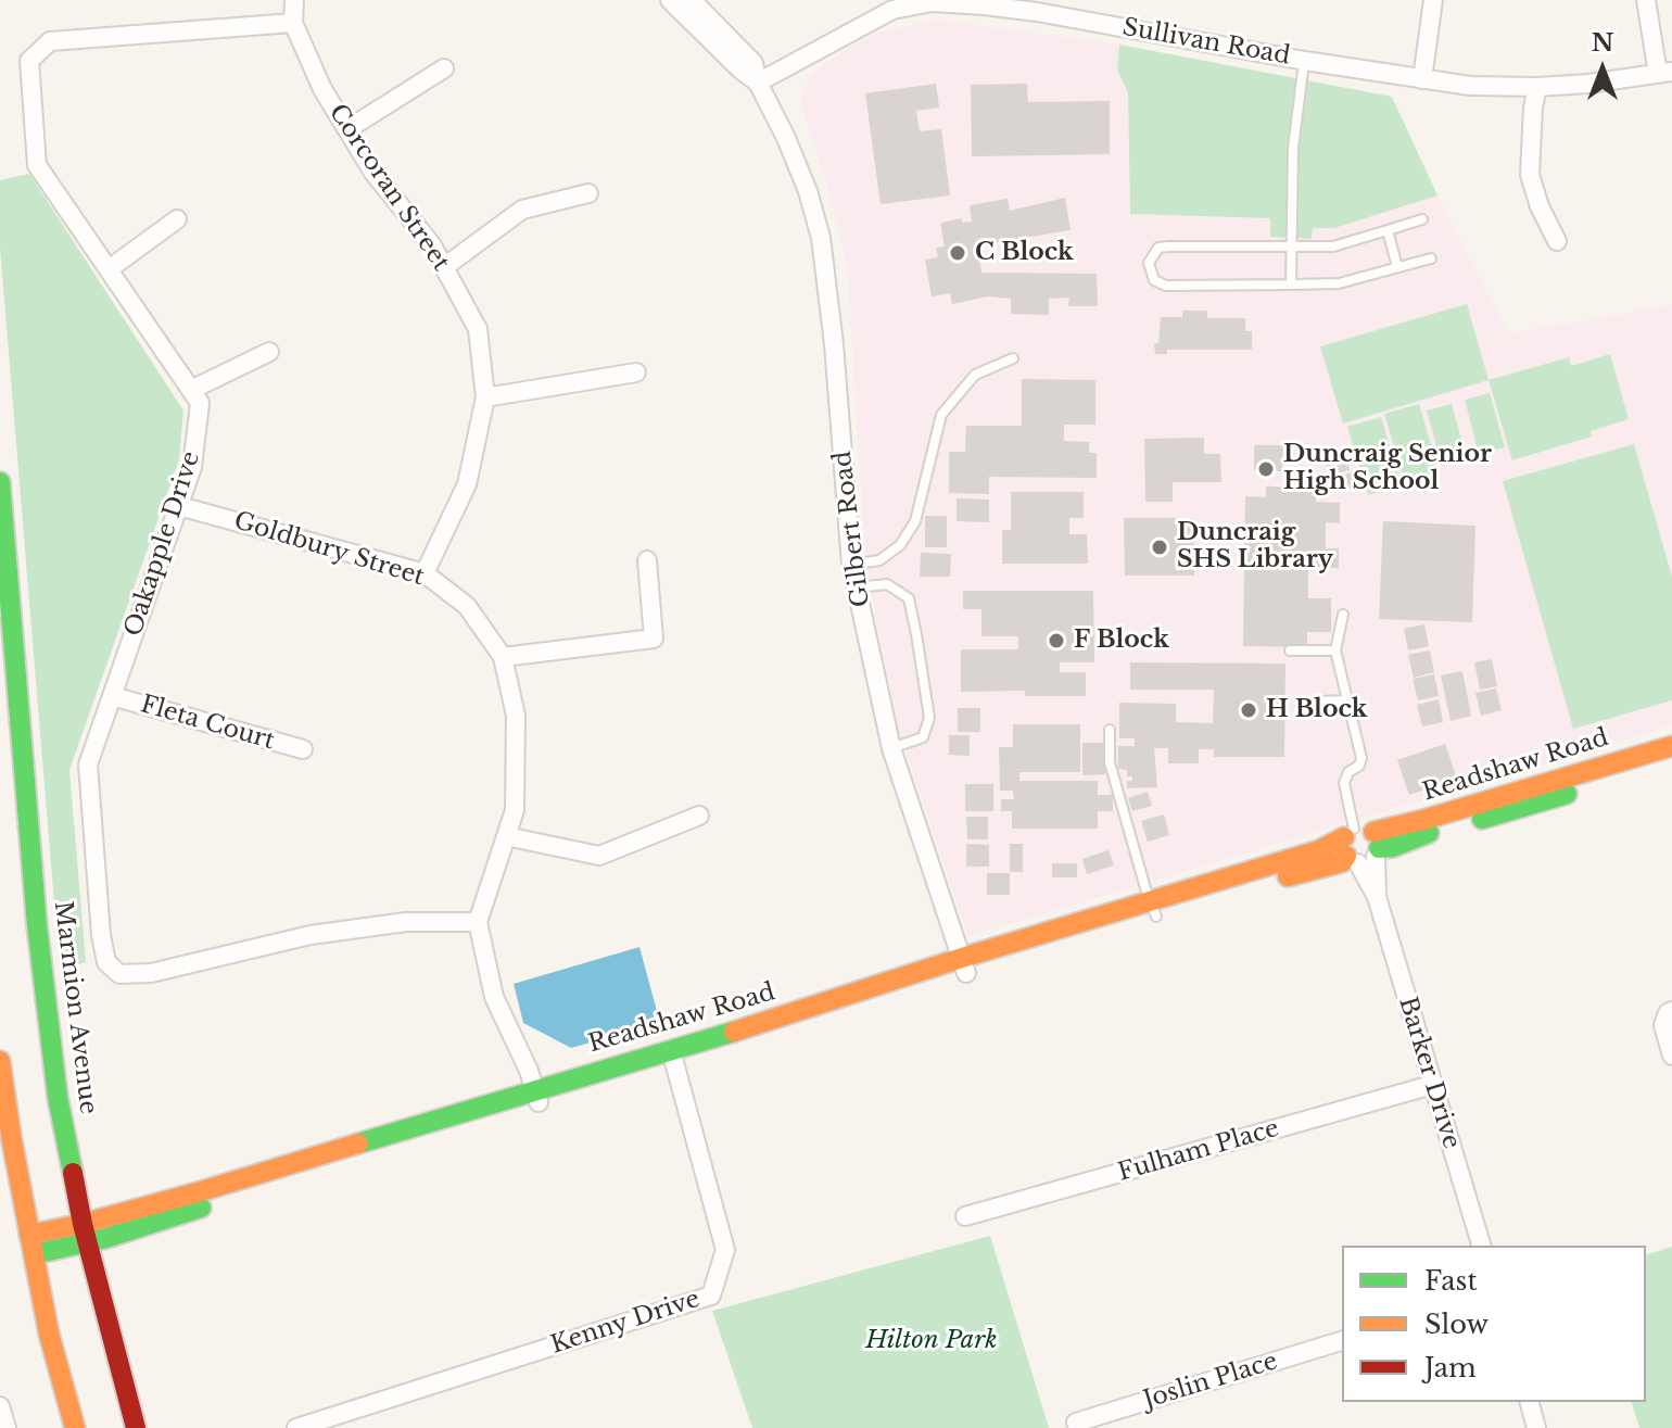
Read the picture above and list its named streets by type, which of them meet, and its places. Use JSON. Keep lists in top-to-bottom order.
{
  "streets": {
    "main road": ["Readshaw Road", "Marmion Avenue"],
    "street": [
      "Sullivan Road",
      "Corcoran Street",
      "Gilbert Road",
      "Oakapple Drive",
      "Goldbury Street",
      "Fleta Court",
      "Barker Drive",
      "Fulham Place",
      "Kenny Drive",
      "Joslin Place"
    ]
  },
  "crossings": [
    ["Sullivan Road", "Gilbert Road"],
    ["Corcoran Street", "Oakapple Drive"],
    ["Corcoran Street", "Goldbury Street"],
    ["Gilbert Road", "Readshaw Road"],
    ["Oakapple Drive", "Goldbury Street"],
    ["Oakapple Drive", "Fleta Court"],
    ["Readshaw Road", "Marmion Avenue"],
    ["Readshaw Road", "Barker Drive"],
    ["Readshaw Road", "Kenny Drive"],
    ["Barker Drive", "Fulham Place"]
  ],
  "parks": ["Hilton Park"],
  "places": [
    "C Block",
    "Duncraig Senior High School",
    "Duncraig SHS Library",
    "F Block",
    "H Block"
  ],
  "legend": ["Fast", "Slow", "Jam"],
  "north": "top"
}
